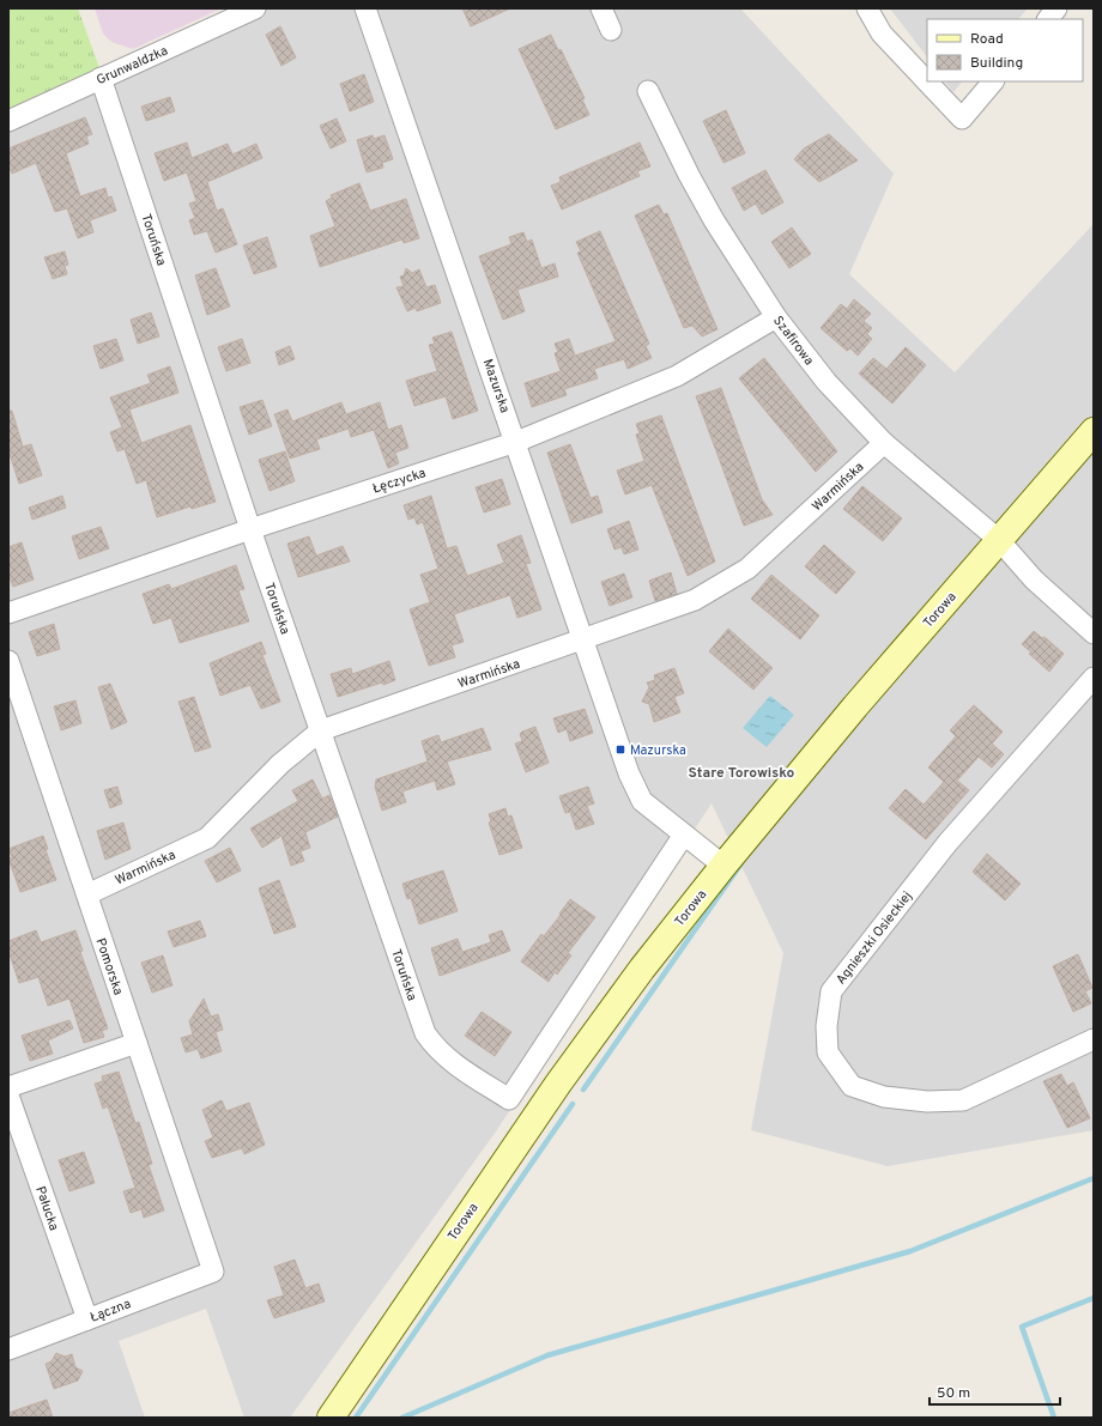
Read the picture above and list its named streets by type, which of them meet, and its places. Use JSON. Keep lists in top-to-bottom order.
{
  "streets": {
    "street": [
      "Grunwaldzka",
      "Toruńska",
      "Szafirowa",
      "Mazurska",
      "Łęczycka",
      "Warmińska",
      "Torowa",
      "Agnieszki Osieckiej",
      "Pomorska",
      "Pałucka",
      "Łączna"
    ]
  },
  "crossings": [
    ["Grunwaldzka", "Toruńska"],
    ["Toruńska", "Mazurska"],
    ["Toruńska", "Łęczycka"],
    ["Toruńska", "Warmińska"],
    ["Szafirowa", "Łęczycka"],
    ["Szafirowa", "Warmińska"],
    ["Szafirowa", "Torowa"],
    ["Mazurska", "Łęczycka"],
    ["Mazurska", "Warmińska"],
    ["Mazurska", "Torowa"],
    ["Warmińska", "Pomorska"],
    ["Pomorska", "Łączna"],
    ["Pałucka", "Łączna"]
  ],
  "districts": ["Stare Torowisko"],
  "places": {
    "transit": ["Mazurska"]
  },
  "legend": ["Road", "Building"],
  "scale_bar": "50 m"
}
